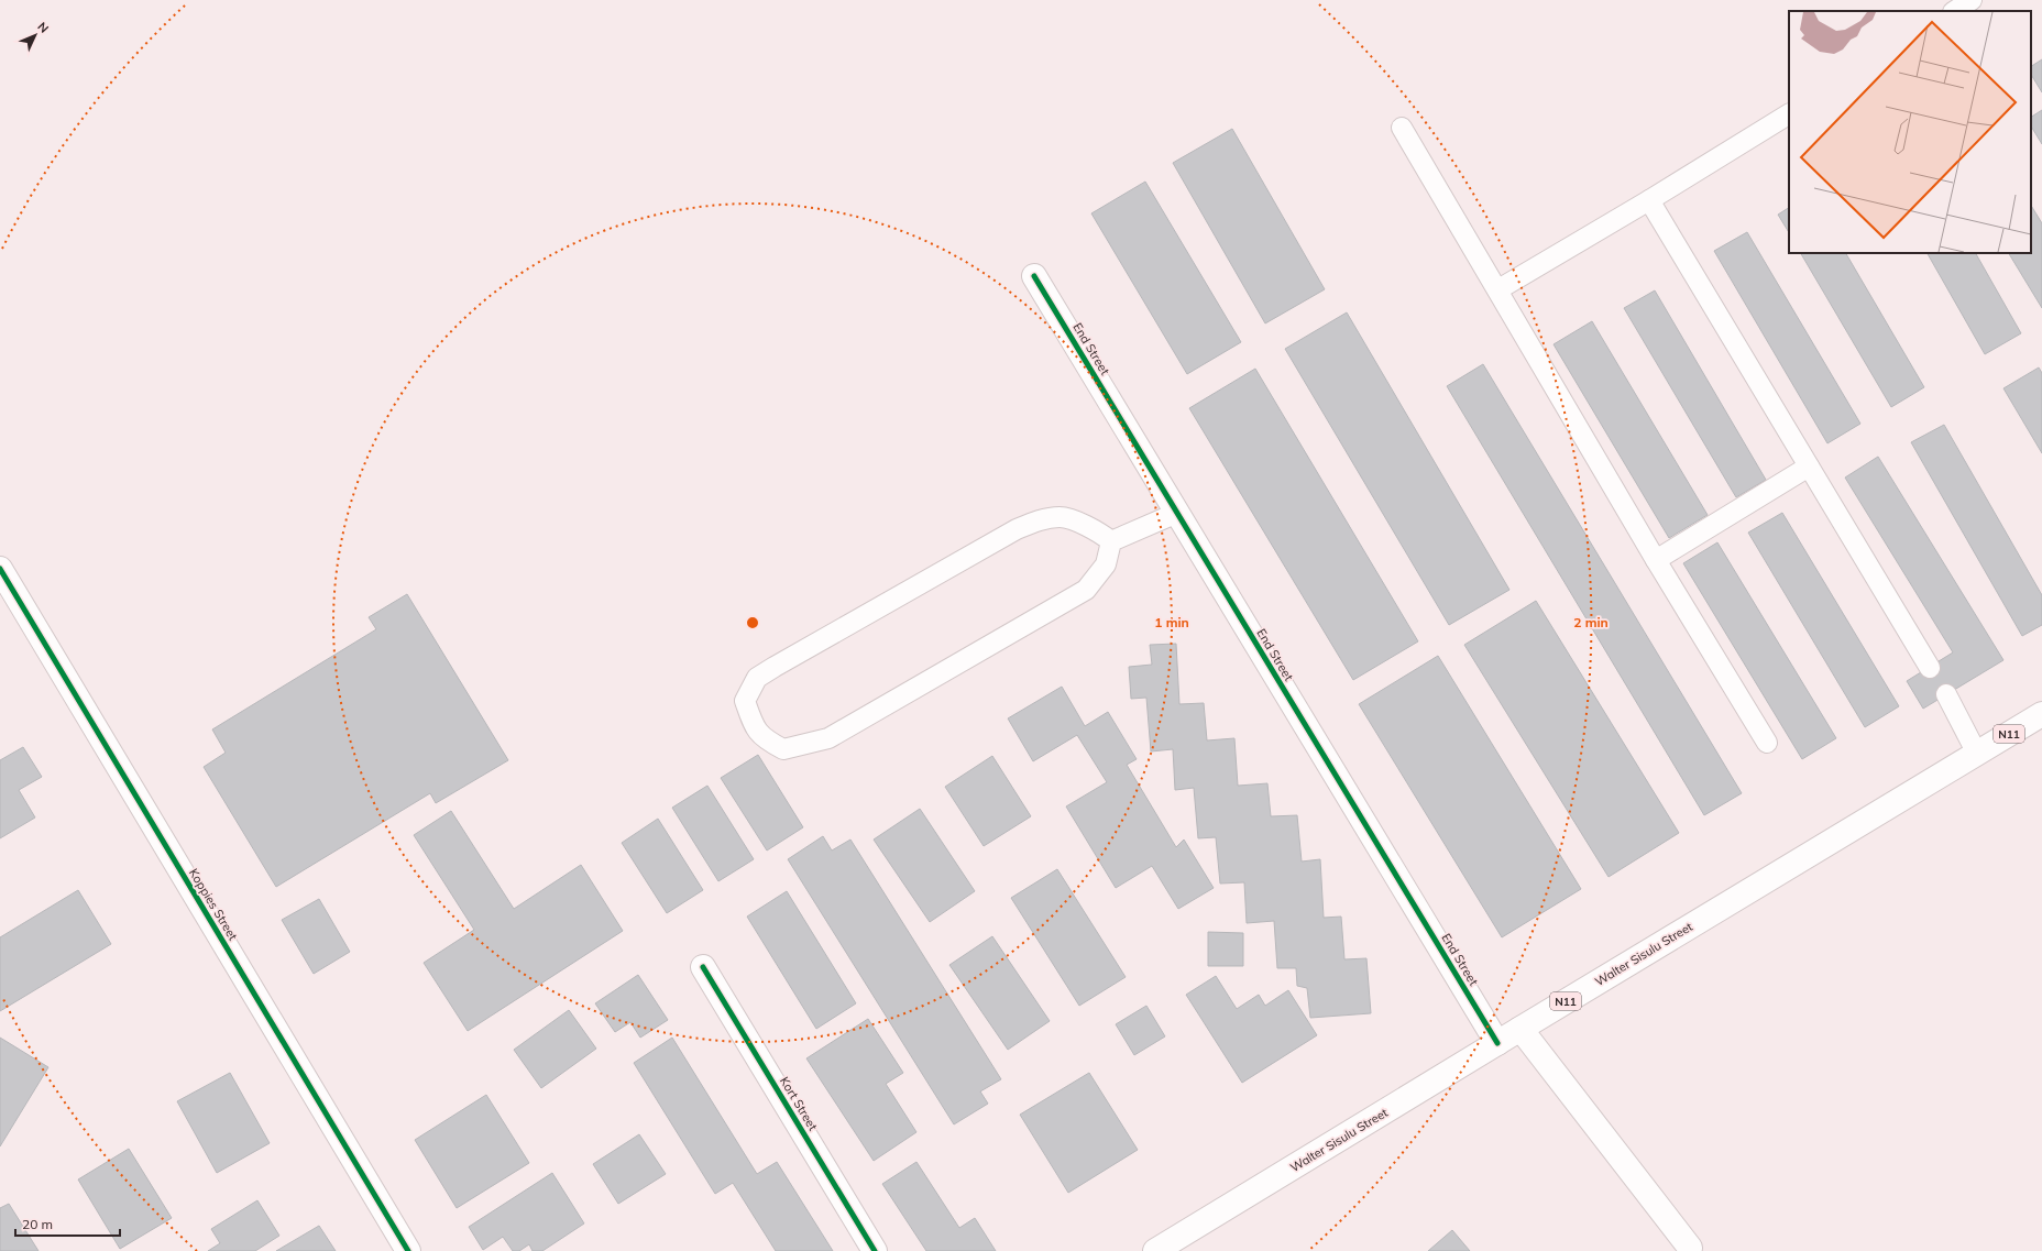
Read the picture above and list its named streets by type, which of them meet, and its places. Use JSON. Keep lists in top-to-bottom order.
{
  "streets": {
    "main road": [
      "End Street",
      "N11",
      "Koppies Street",
      "Walter Sisulu Street",
      "Kort Street"
    ]
  },
  "crossings": [
    ["End Street", "Walter Sisulu Street"]
  ],
  "scale_bar": "20 m",
  "north": "top right",
  "rings": ["1 min", "2 min"]
}
